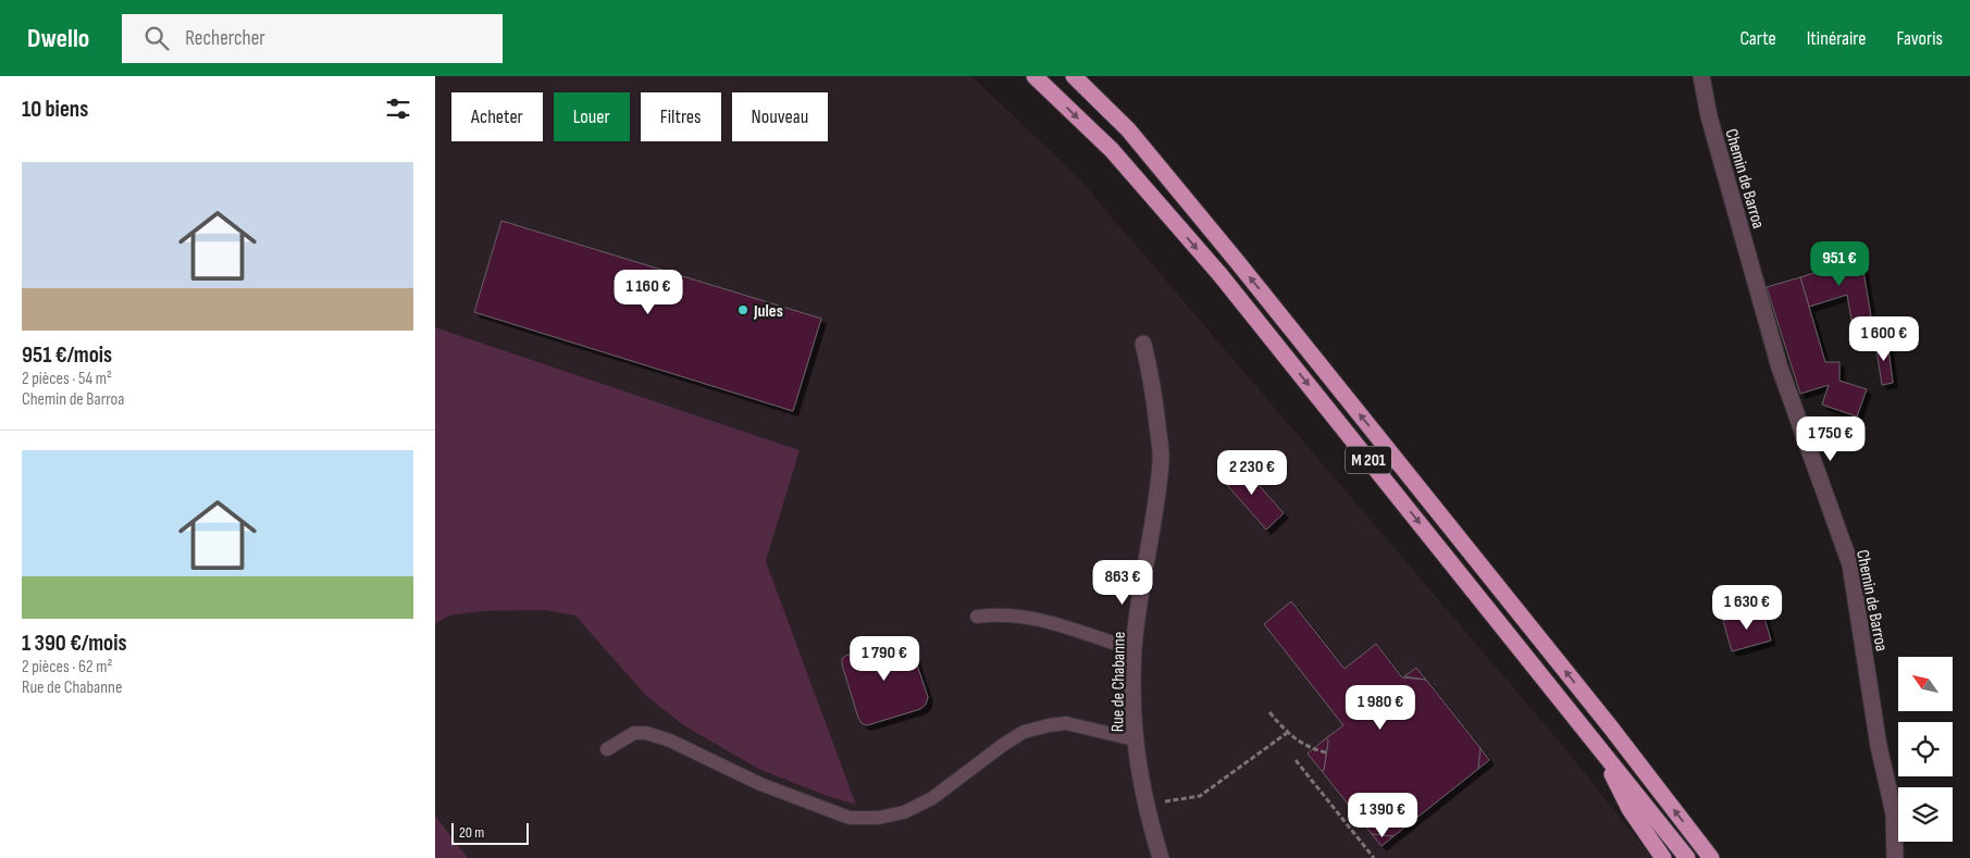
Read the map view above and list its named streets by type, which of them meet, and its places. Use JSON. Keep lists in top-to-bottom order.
{
  "streets": {
    "highway": ["M 201"],
    "street": ["Chemin de Barroa", "Rue de Chabanne"]
  },
  "places": ["Jules"],
  "scale_bar": "20 m",
  "north": "top left",
  "page": {
    "header": "Dwello",
    "search": "Rechercher",
    "nav": ["Carte", "Itinéraire", "Favoris"],
    "heading": "10 biens",
    "chip": [
      "Acheter",
      "Louer",
      "Filtres",
      "Nouveau"
    ],
    "list": [
      {
        "name": "951 €/mois",
        "note": "2 pièces · 54 m² · Chemin de Barroa"
      },
      {
        "name": "1 390 €/mois",
        "note": "2 pièces · 62 m² · Rue de Chabanne"
      }
    ],
    "price": [
      "951 €",
      "1 160 €",
      "1 600 €",
      "1 750 €",
      "2 230 €",
      "863 €",
      "1 630 €",
      "1 790 €",
      "1 980 €",
      "1 390 €"
    ],
    "scale": "20 m"
  }
}
